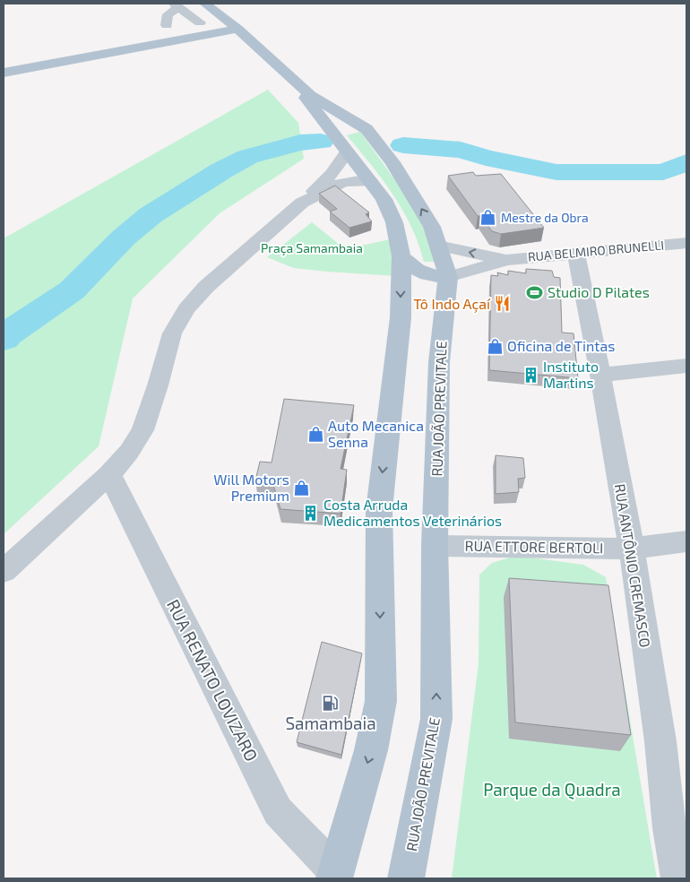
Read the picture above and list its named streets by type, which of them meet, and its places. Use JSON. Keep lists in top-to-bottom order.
{
  "streets": {
    "main road": ["RUA JOÃO PREVITALE"],
    "street": [
      "RUA BELMIRO BRUNELLI",
      "RUA ETTORE BERTOLI",
      "RUA ANTÔNIO CREMASCO",
      "RUA RENATO LOVIZARO"
    ]
  },
  "crossings": [
    ["RUA BELMIRO BRUNELLI", "RUA JOÃO PREVITALE"],
    ["RUA BELMIRO BRUNELLI", "RUA ANTÔNIO CREMASCO"],
    ["RUA JOÃO PREVITALE", "RUA ETTORE BERTOLI"],
    ["RUA JOÃO PREVITALE", "RUA RENATO LOVIZARO"],
    ["RUA ETTORE BERTOLI", "RUA ANTÔNIO CREMASCO"]
  ],
  "parks": ["Praça Samambaia", "Parque da Quadra"],
  "places": {
    "shop": [
      "Mestre da Obra",
      "Oficina de Tintas",
      "Auto Mecanica Senna",
      "Will Motors Premium"
    ],
    "sports": ["Studio D Pilates"],
    "restaurant": ["Tô Indo Açaí"],
    "building": ["Instituto Martins", "Costa Arruda Medicamentos Veterinários"],
    "fuel station": ["Samambaia"]
  }
}
